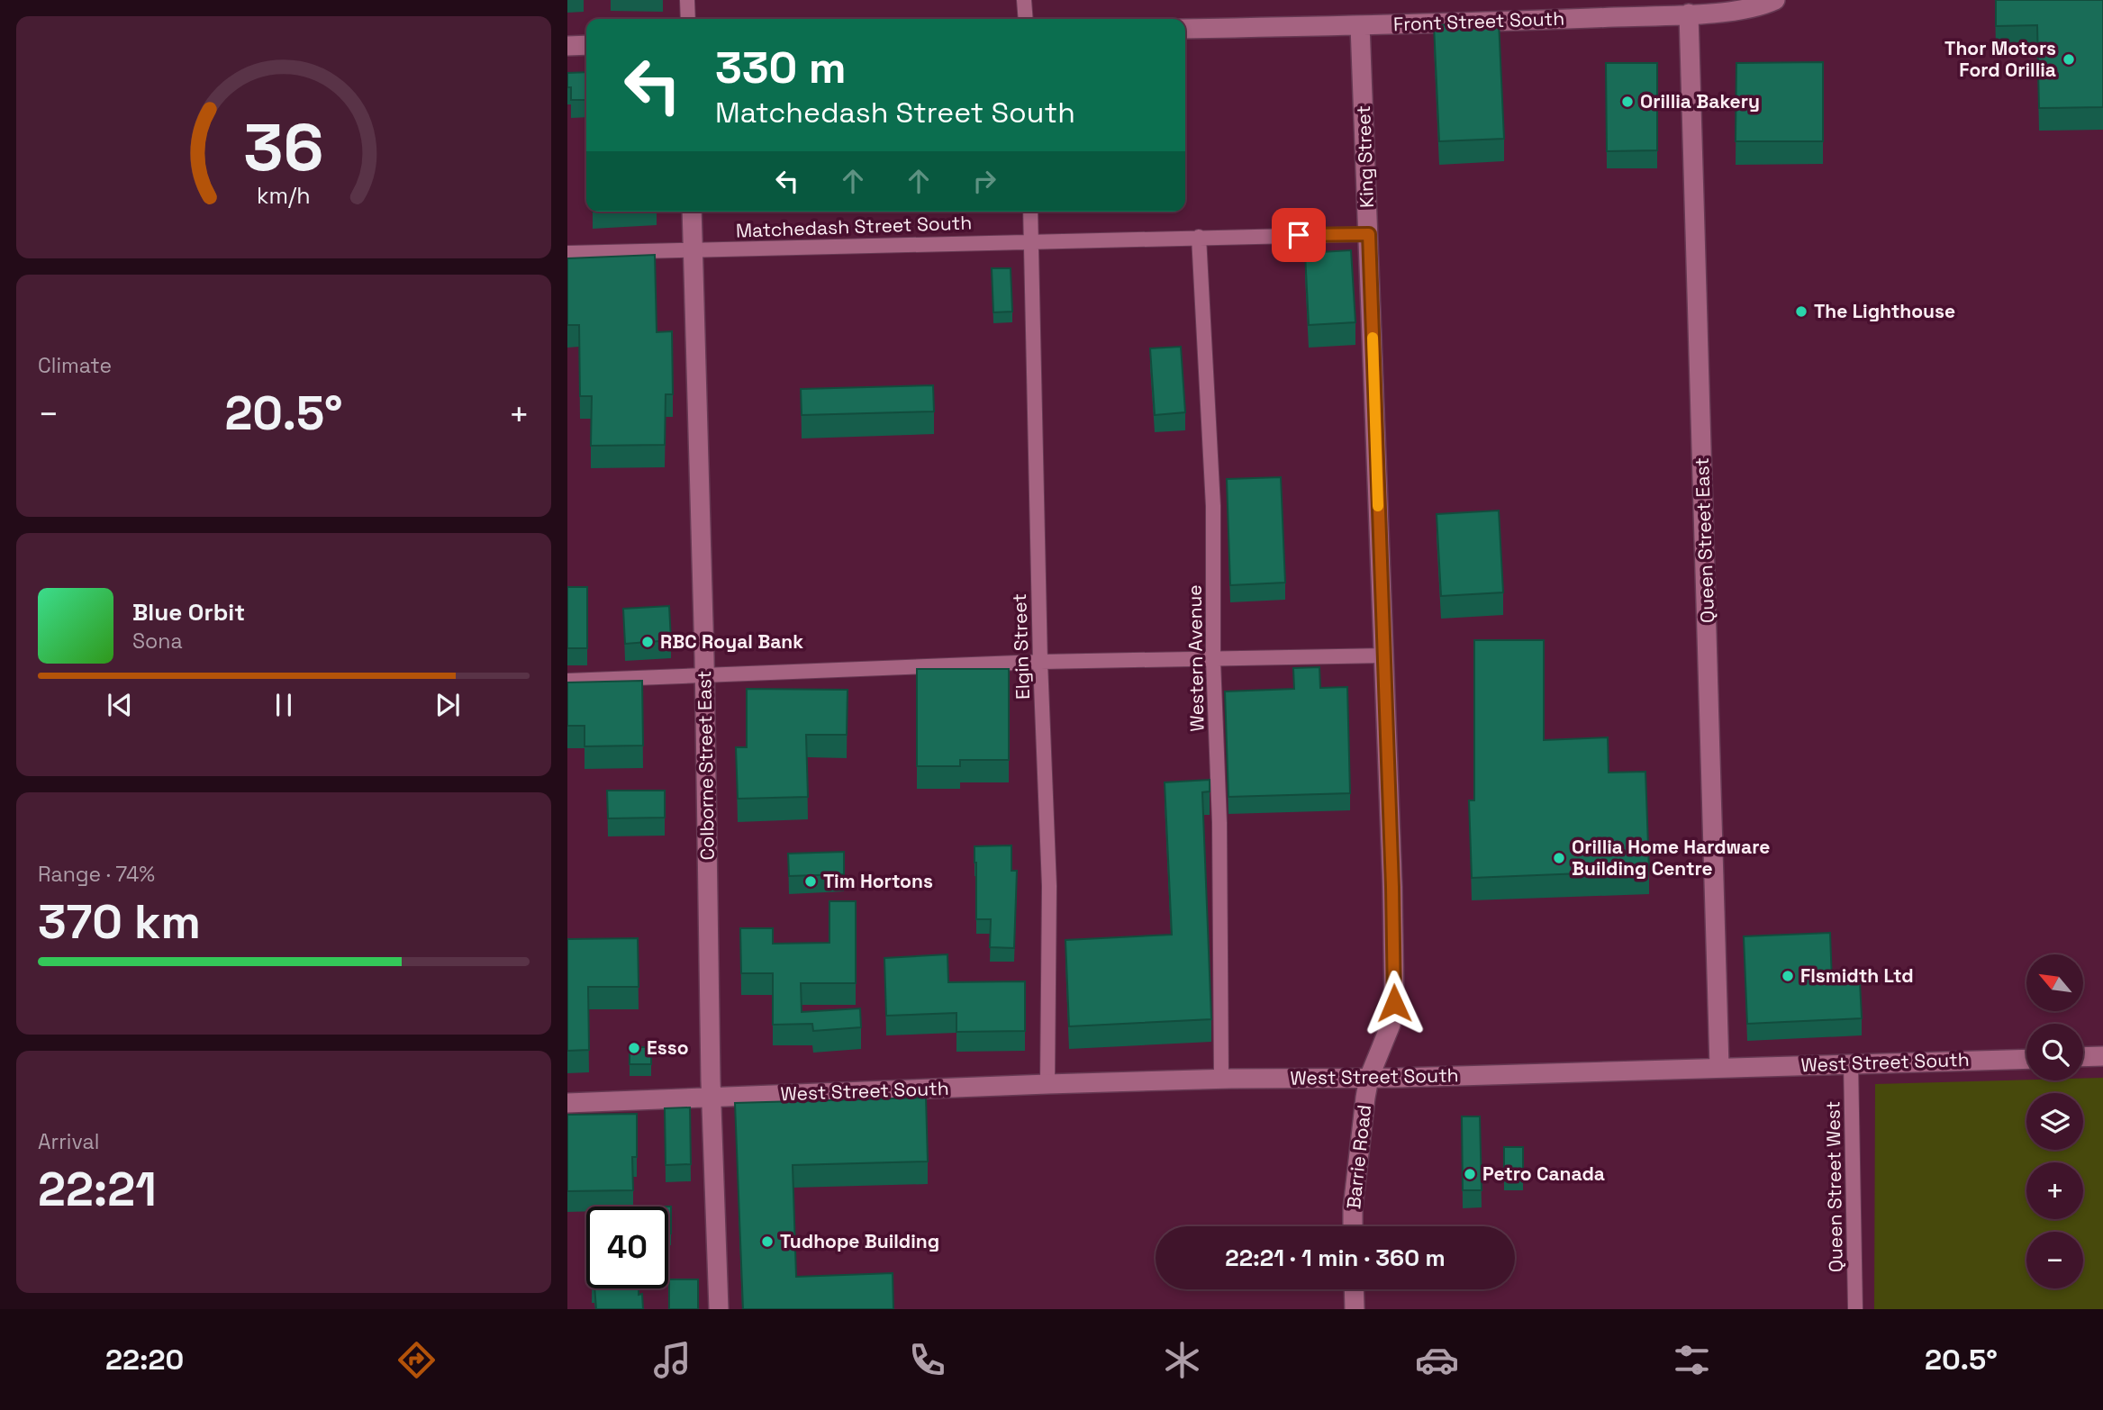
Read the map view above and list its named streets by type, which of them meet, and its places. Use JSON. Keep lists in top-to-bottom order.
{
  "streets": {
    "street": [
      "Front Street South",
      "King Street",
      "Matchedash Street South",
      "Queen Street East",
      "Elgin Street",
      "Western Avenue",
      "Colborne Street East",
      "West Street South",
      "Barrie Road",
      "Queen Street West"
    ]
  },
  "crossings": [
    ["Front Street South", "King Street"],
    ["Front Street South", "Queen Street East"],
    ["King Street", "Matchedash Street South"],
    ["King Street", "West Street South"],
    ["King Street", "Barrie Road"],
    ["Matchedash Street South", "Elgin Street"],
    ["Matchedash Street South", "Western Avenue"],
    ["Matchedash Street South", "Colborne Street East"],
    ["Queen Street East", "West Street South"],
    ["Elgin Street", "West Street South"],
    ["Western Avenue", "West Street South"],
    ["Colborne Street East", "West Street South"],
    ["West Street South", "Barrie Road"],
    ["West Street South", "Queen Street West"]
  ],
  "places": [
    "Thor Motors Ford Orillia",
    "Orillia Bakery",
    "The Lighthouse",
    "RBC Royal Bank",
    "Orillia Home Hardware Building Centre",
    "Tim Hortons",
    "Flsmidth Ltd",
    "Esso",
    "Petro Canada",
    "Tudhope Building"
  ],
  "north": "top left",
  "page": {
    "turn": ["330 m", "Matchedash Street South"],
    "tile": [
      "Climate",
      ["Range · 74%", "370 km"],
      ["Arrival", "22:21"]
    ],
    "heat": ["−", "20.5°", "+"],
    "song": ["Blue Orbit", "Sona"],
    "map_buttons": ["+", "−"],
    "limit": "40",
    "trip": "22:21 · 1 min · 360 m",
    "tabs": ["22:20", "20.5°"],
    "gauge": ["36", "km/h"]
  }
}
